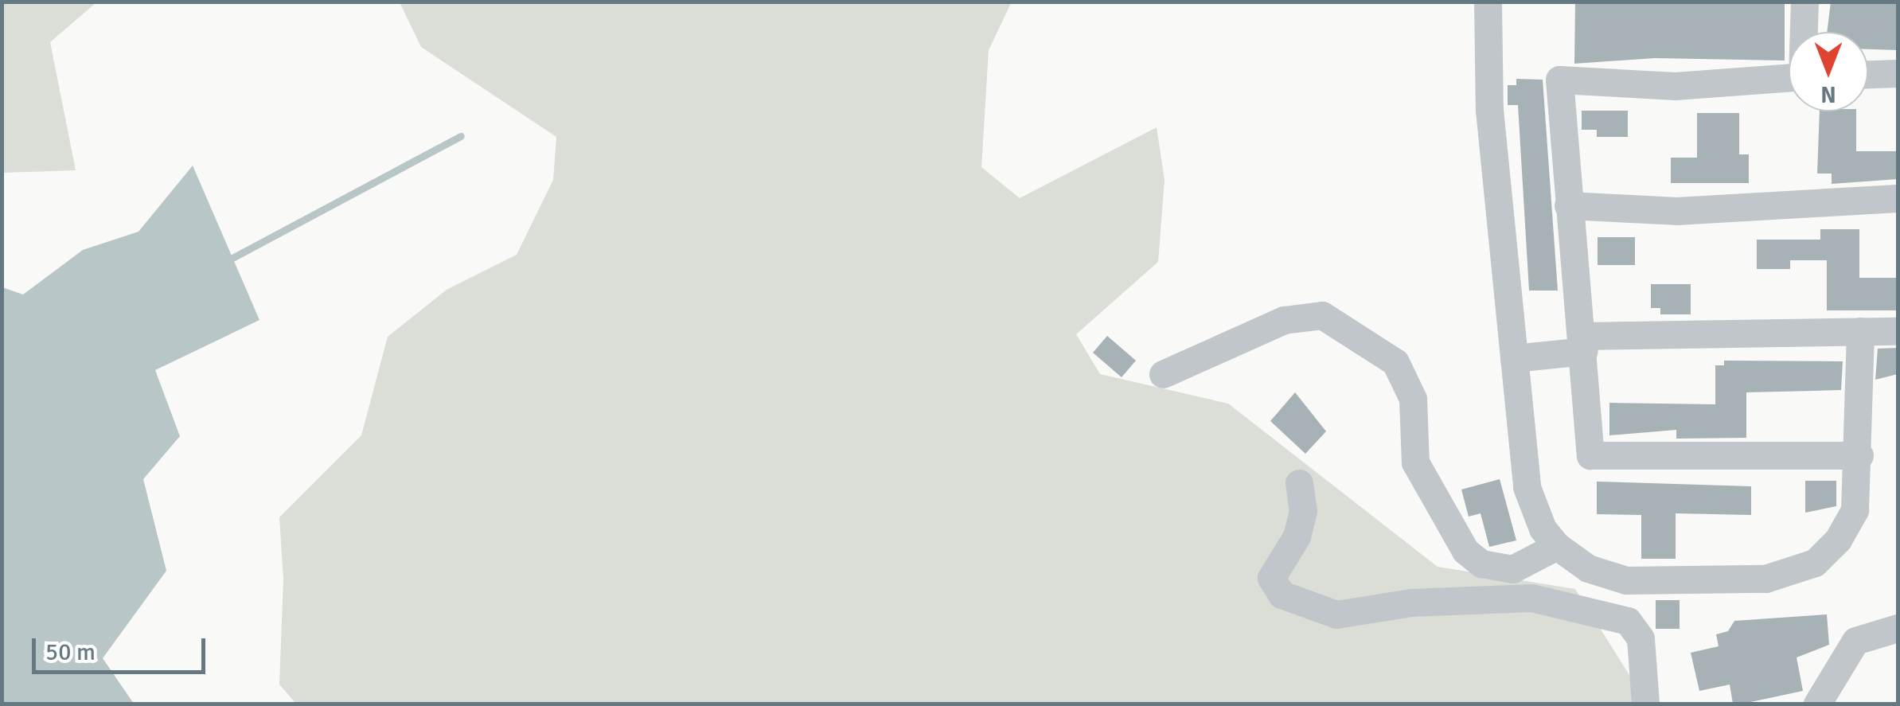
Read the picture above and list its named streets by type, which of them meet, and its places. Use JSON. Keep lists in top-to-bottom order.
{
  "scale_bar": "50 m",
  "north": "bottom"
}
